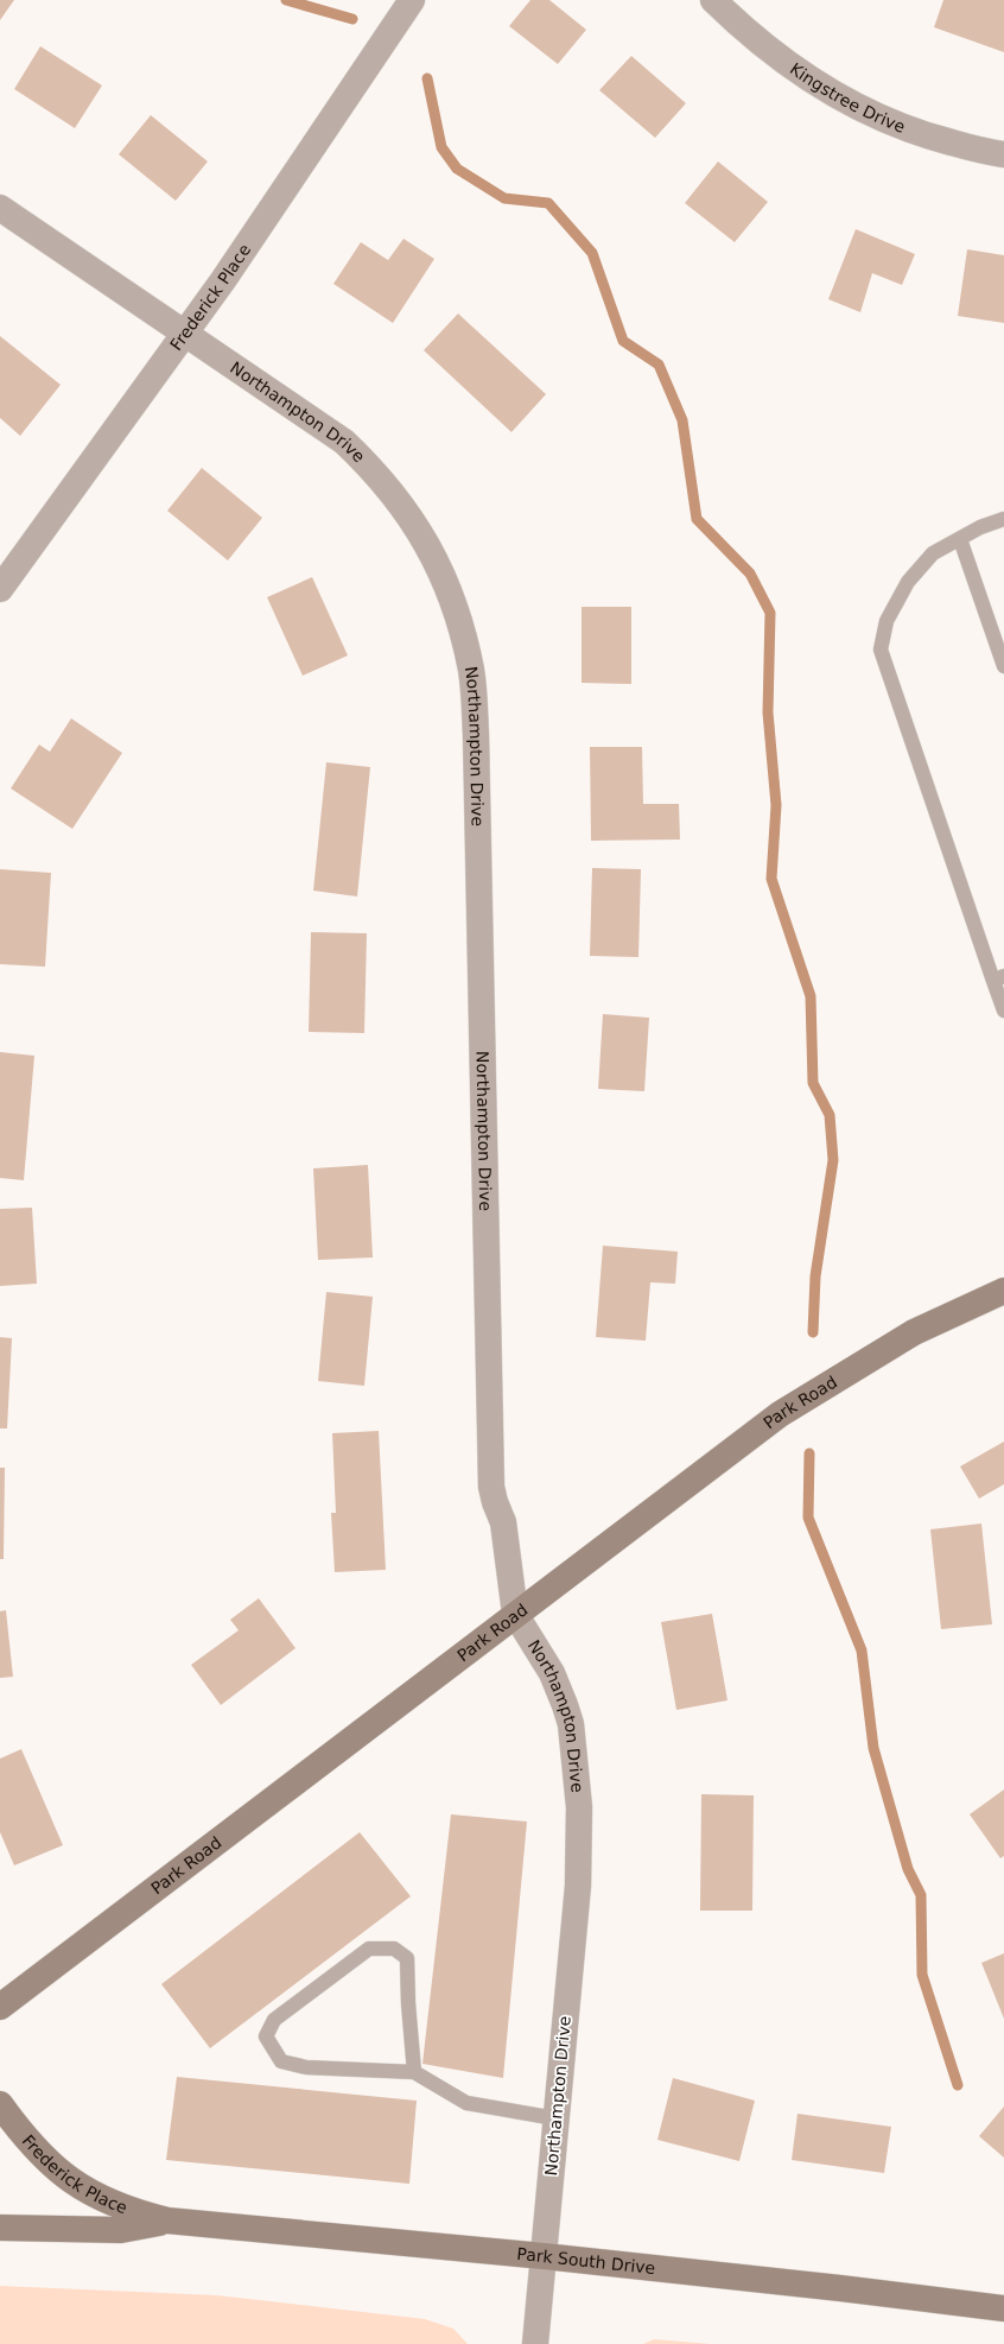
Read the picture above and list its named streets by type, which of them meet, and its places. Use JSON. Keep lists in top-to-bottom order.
{
  "streets": {
    "main road": ["Frederick Place", "Park Road", "Park South Drive"],
    "street": ["Kingstree Drive", "Northampton Drive"]
  },
  "crossings": [
    ["Frederick Place", "Northampton Drive"],
    ["Frederick Place", "Park South Drive"],
    ["Northampton Drive", "Park Road"],
    ["Northampton Drive", "Park South Drive"]
  ]
}
